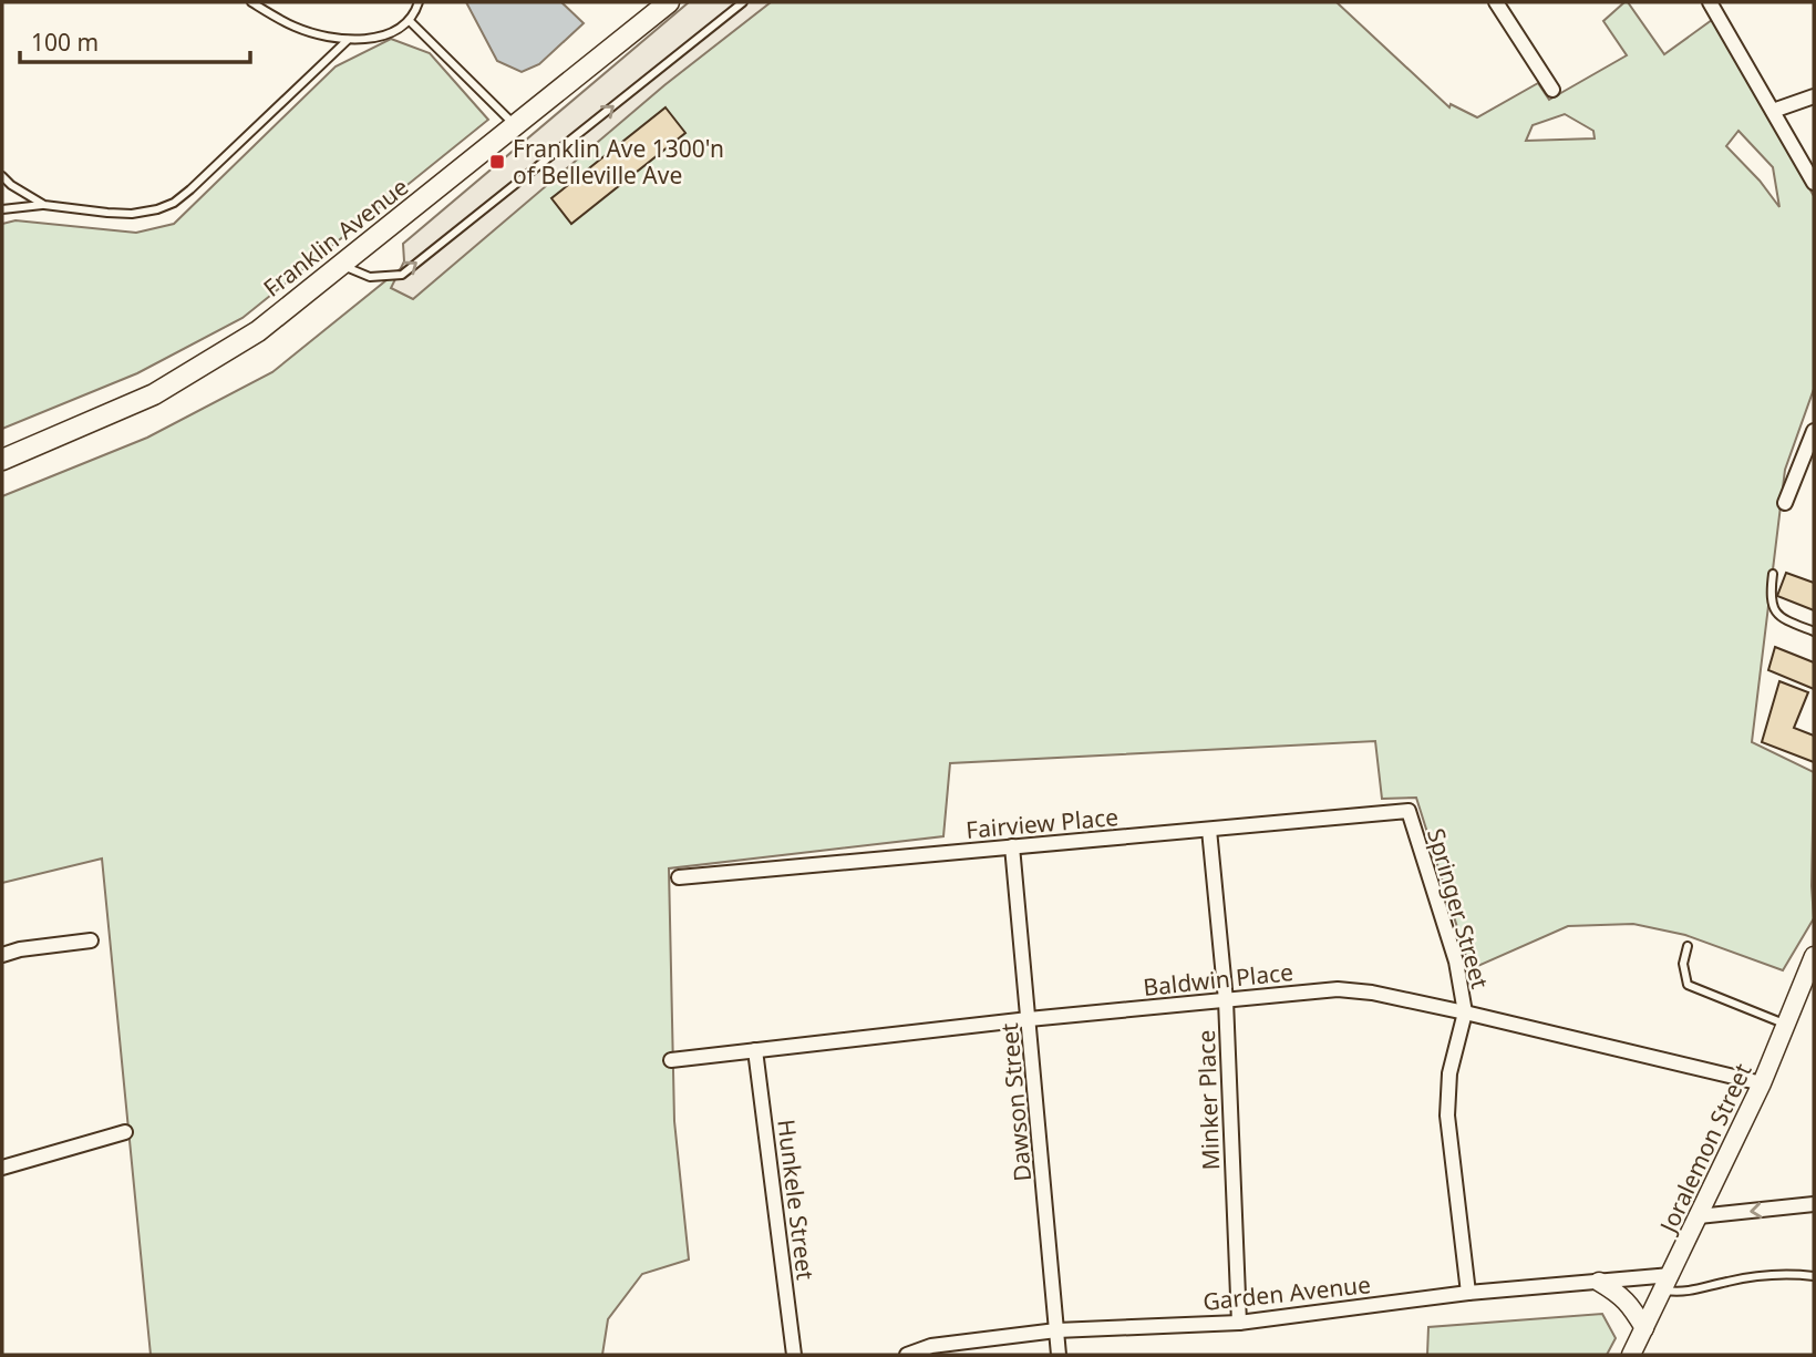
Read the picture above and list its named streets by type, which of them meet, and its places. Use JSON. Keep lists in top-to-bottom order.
{
  "streets": {
    "main road": ["Franklin Avenue"],
    "street": [
      "Fairview Place",
      "Springer Street",
      "Baldwin Place",
      "Minker Place",
      "Dawson Street",
      "Joralemon Street",
      "Hunkele Street",
      "Garden Avenue"
    ]
  },
  "crossings": [
    ["Fairview Place", "Springer Street"],
    ["Fairview Place", "Minker Place"],
    ["Fairview Place", "Dawson Street"],
    ["Springer Street", "Baldwin Place"],
    ["Springer Street", "Garden Avenue"],
    ["Baldwin Place", "Minker Place"],
    ["Baldwin Place", "Dawson Street"],
    ["Baldwin Place", "Joralemon Street"],
    ["Baldwin Place", "Hunkele Street"],
    ["Minker Place", "Garden Avenue"],
    ["Dawson Street", "Garden Avenue"],
    ["Joralemon Street", "Garden Avenue"]
  ],
  "places": {
    "transit": ["Franklin Ave 1300'n of Belleville Ave"]
  },
  "scale_bar": "100 m"
}
